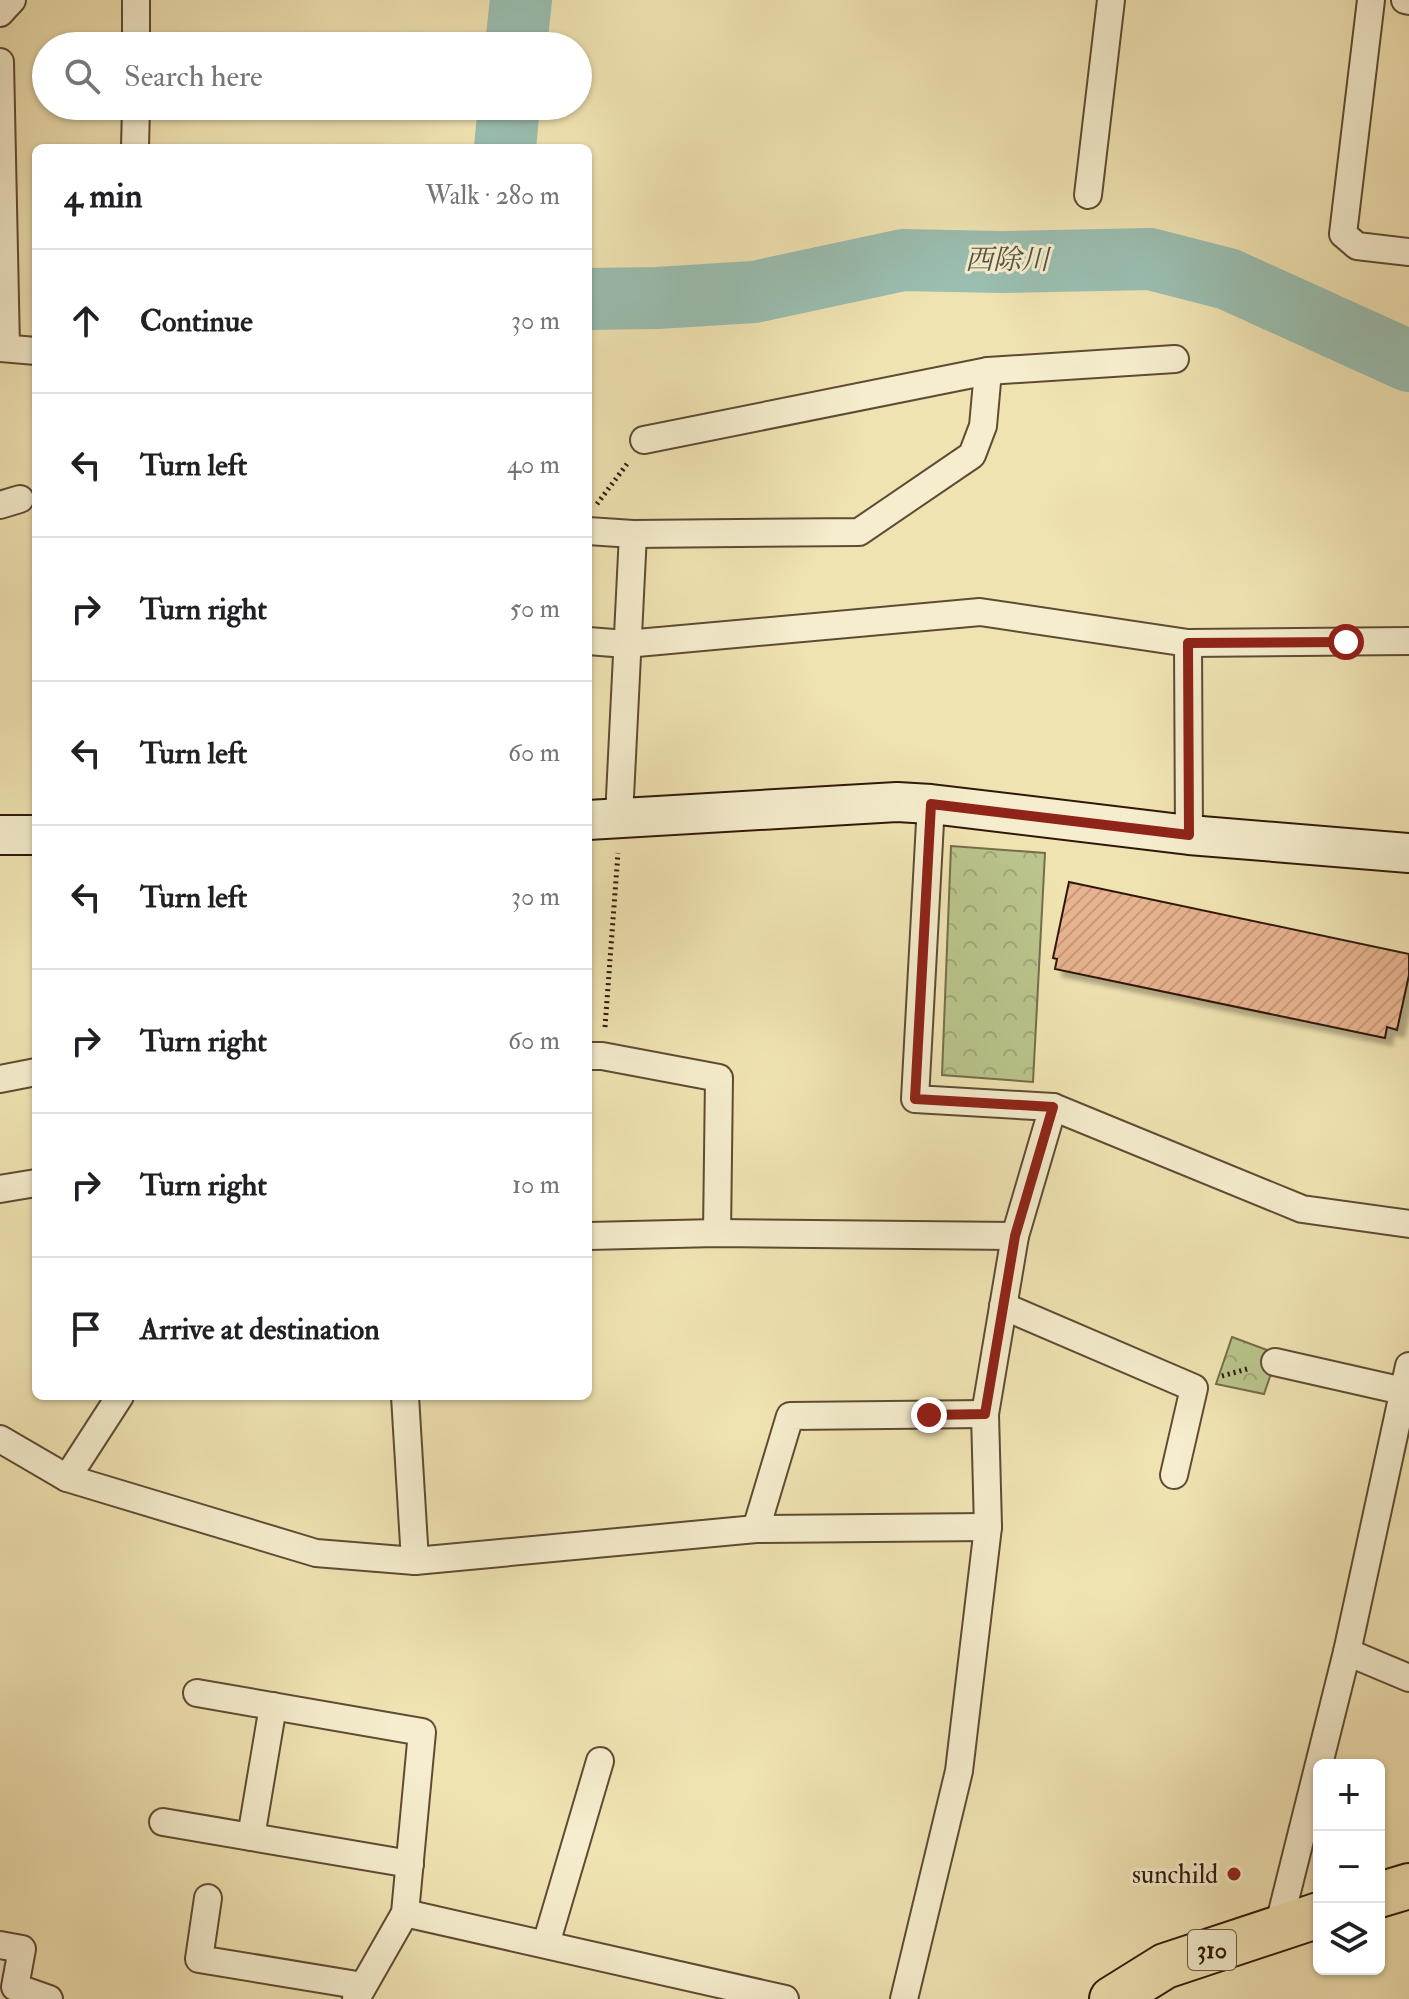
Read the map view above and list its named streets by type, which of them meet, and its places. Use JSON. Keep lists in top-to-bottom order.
{
  "streets": {
    "highway": ["310"]
  },
  "water": ["西除川"],
  "places": ["sunchild"],
  "page": {
    "search": "Search here",
    "heading": ["4 min", "Walk · 280 m"],
    "list": [
      ["Continue", "30 m"],
      ["Turn left", "40 m"],
      ["Turn right", "50 m"],
      ["Turn left", "60 m"],
      ["Turn left", "30 m"],
      ["Turn right", "60 m"],
      ["Turn right", "10 m"],
      "Arrive at destination"
    ],
    "map_buttons": ["+", "−"]
  }
}
